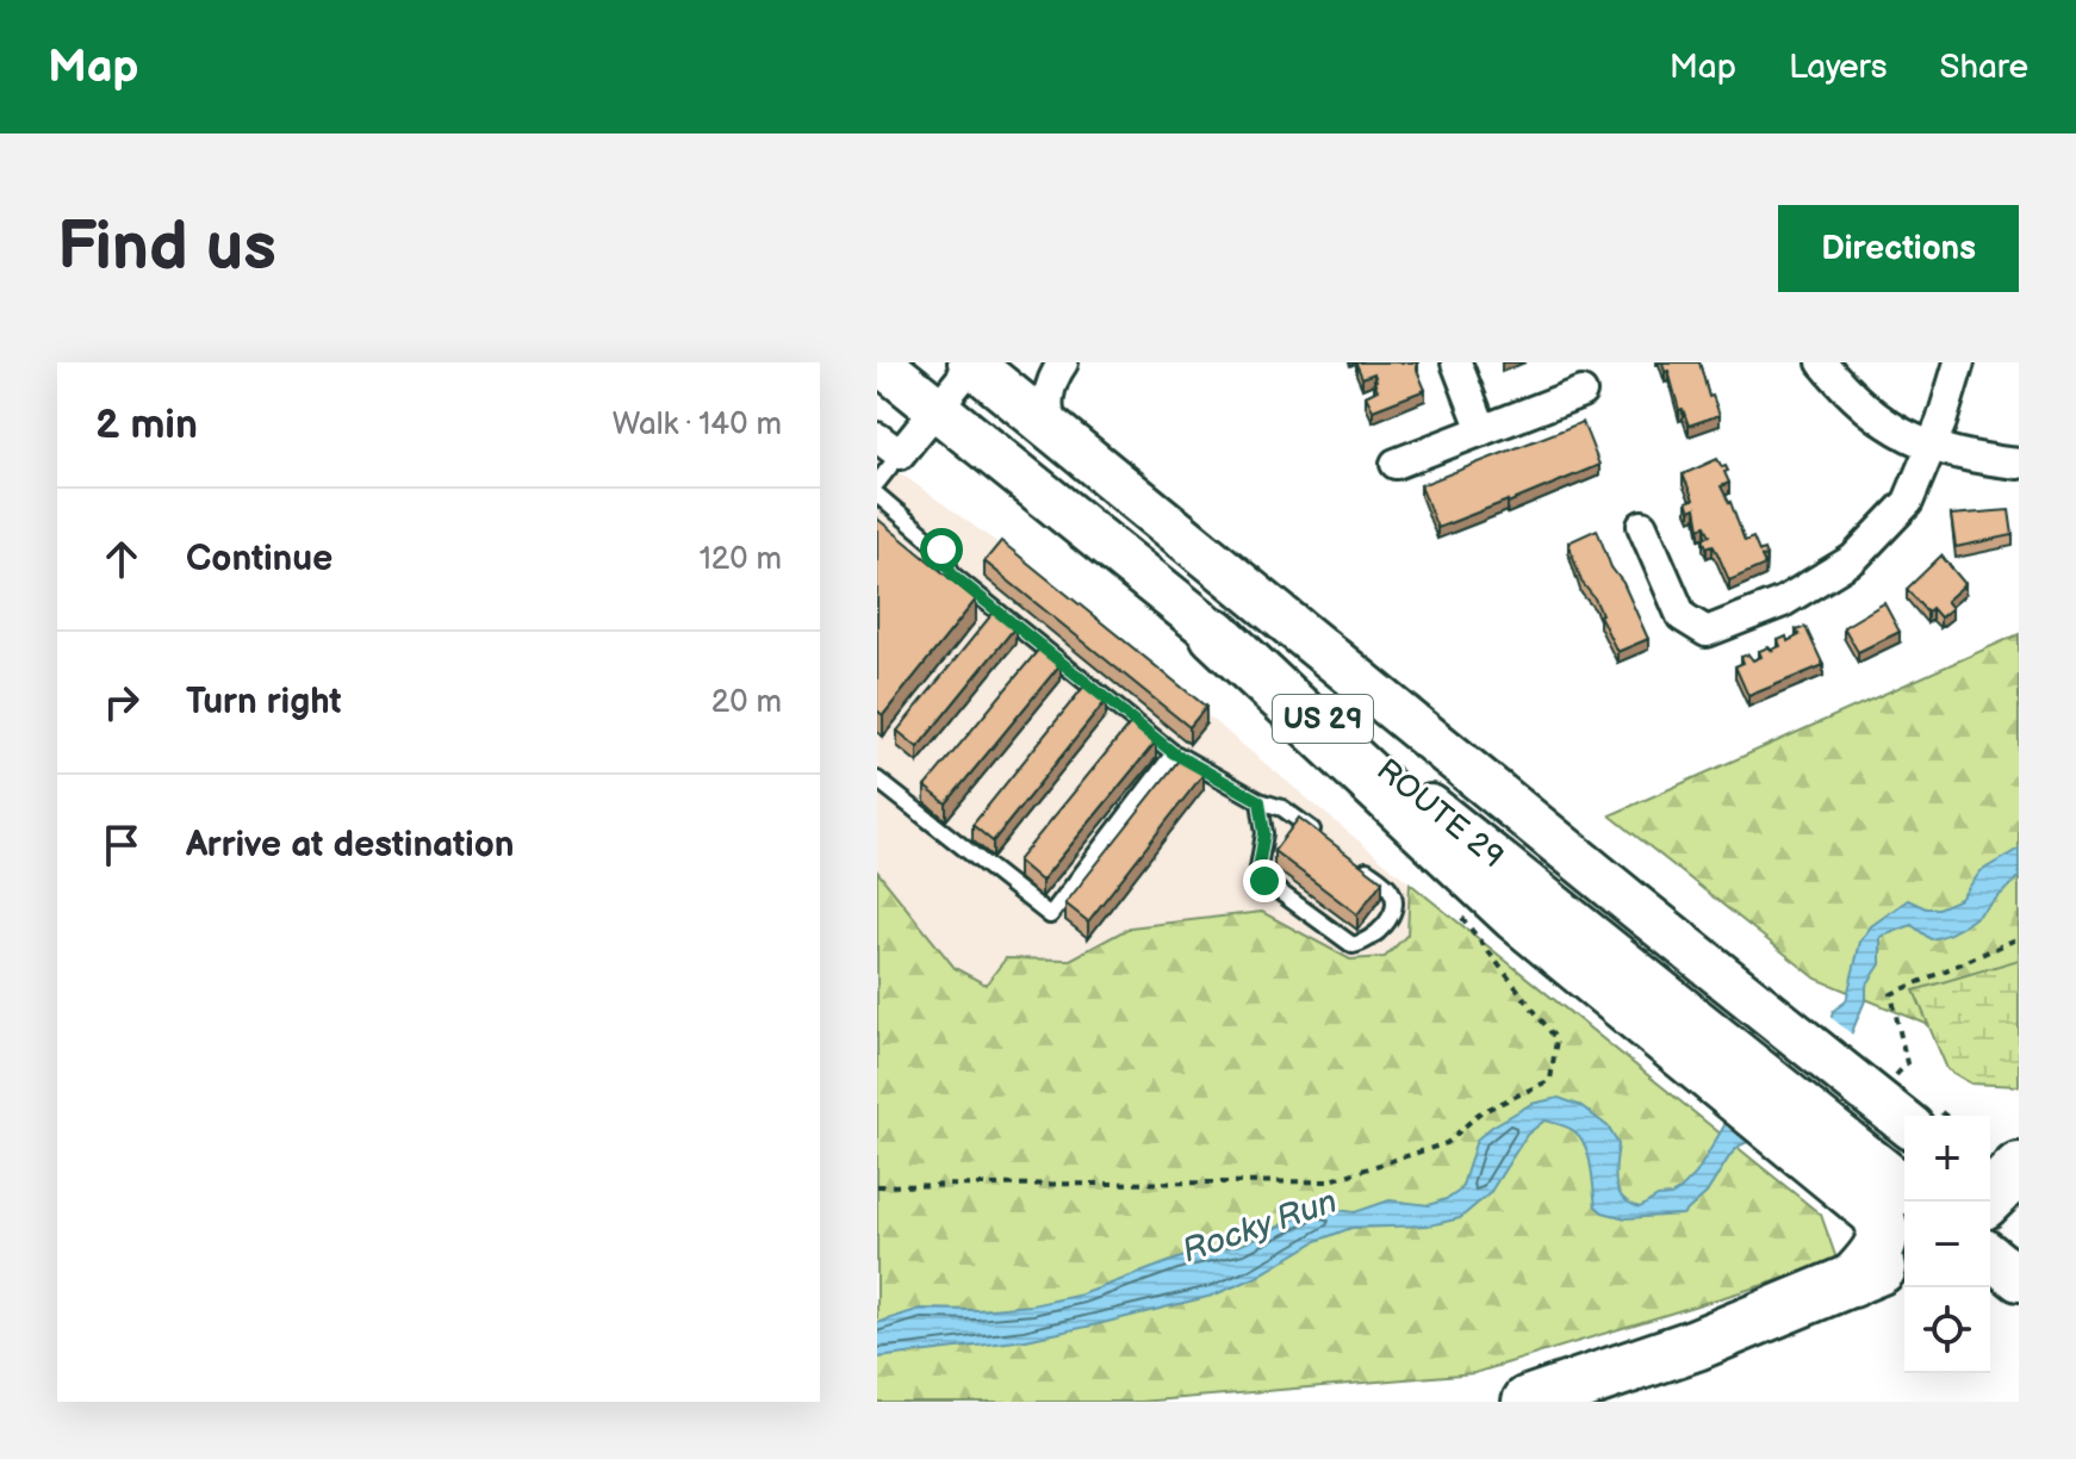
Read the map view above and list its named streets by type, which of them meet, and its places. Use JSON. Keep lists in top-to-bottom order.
{
  "streets": {
    "main road": ["US 29", "ROUTE 29"]
  },
  "water": ["Rocky Run"],
  "page": {
    "header": "Map",
    "nav": ["Map", "Layers", "Share"],
    "buttons": "Directions",
    "title": "Find us",
    "heading": ["2 min", "Walk · 140 m"],
    "list": [
      ["Continue", "120 m"],
      ["Turn right", "20 m"],
      "Arrive at destination"
    ],
    "map_buttons": ["+", "−"]
  }
}
